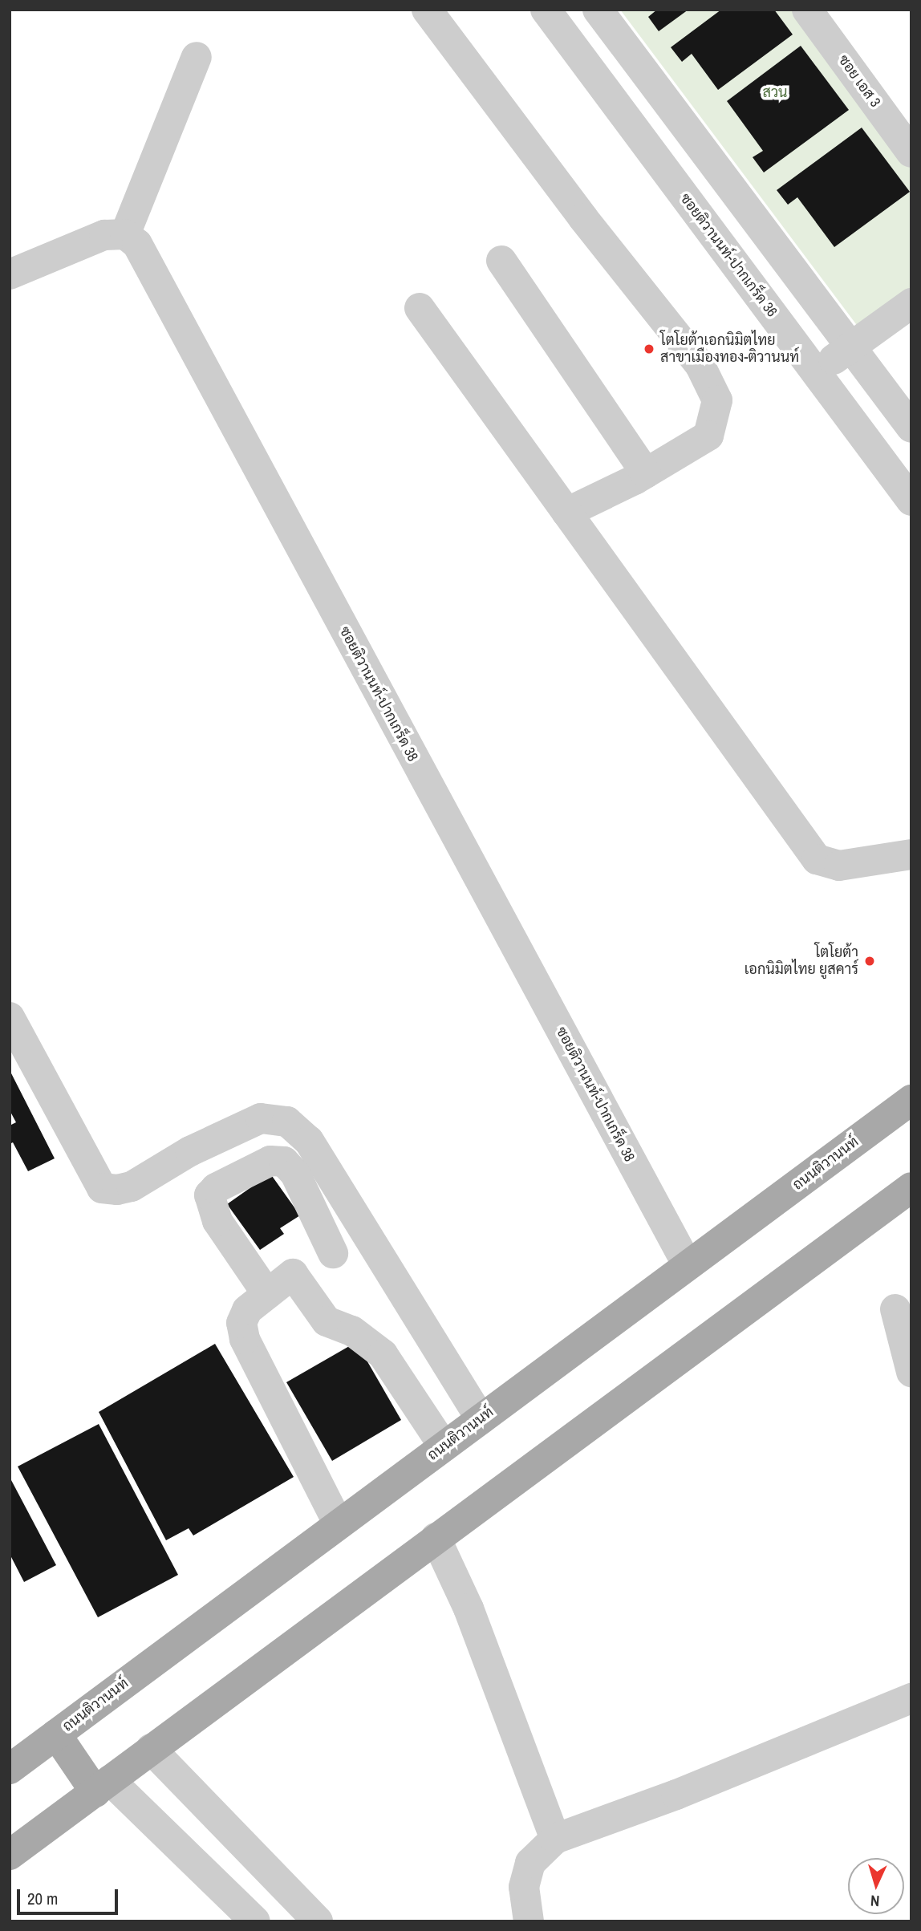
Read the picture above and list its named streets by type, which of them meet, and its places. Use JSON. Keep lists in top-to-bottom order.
{
  "streets": {
    "main road": ["ถนนติวานนท์"],
    "street": ["ซอย เอส 3", "ซอยติวานนท์-ปากเกร็ด 36", "ซอยติวานนท์-ปากเกร็ด 38"]
  },
  "crossings": [
    ["ซอยติวานนท์-ปากเกร็ด 38", "ถนนติวานนท์"]
  ],
  "parks": ["สวน"],
  "places": ["โตโยต้าเอกนิมิตไทย สาขาเมืองทอง-ติวานนท์", "โตโยต้า เอกนิมิตไทย ยูสคาร์"],
  "scale_bar": "20 m",
  "north": "bottom"
}
